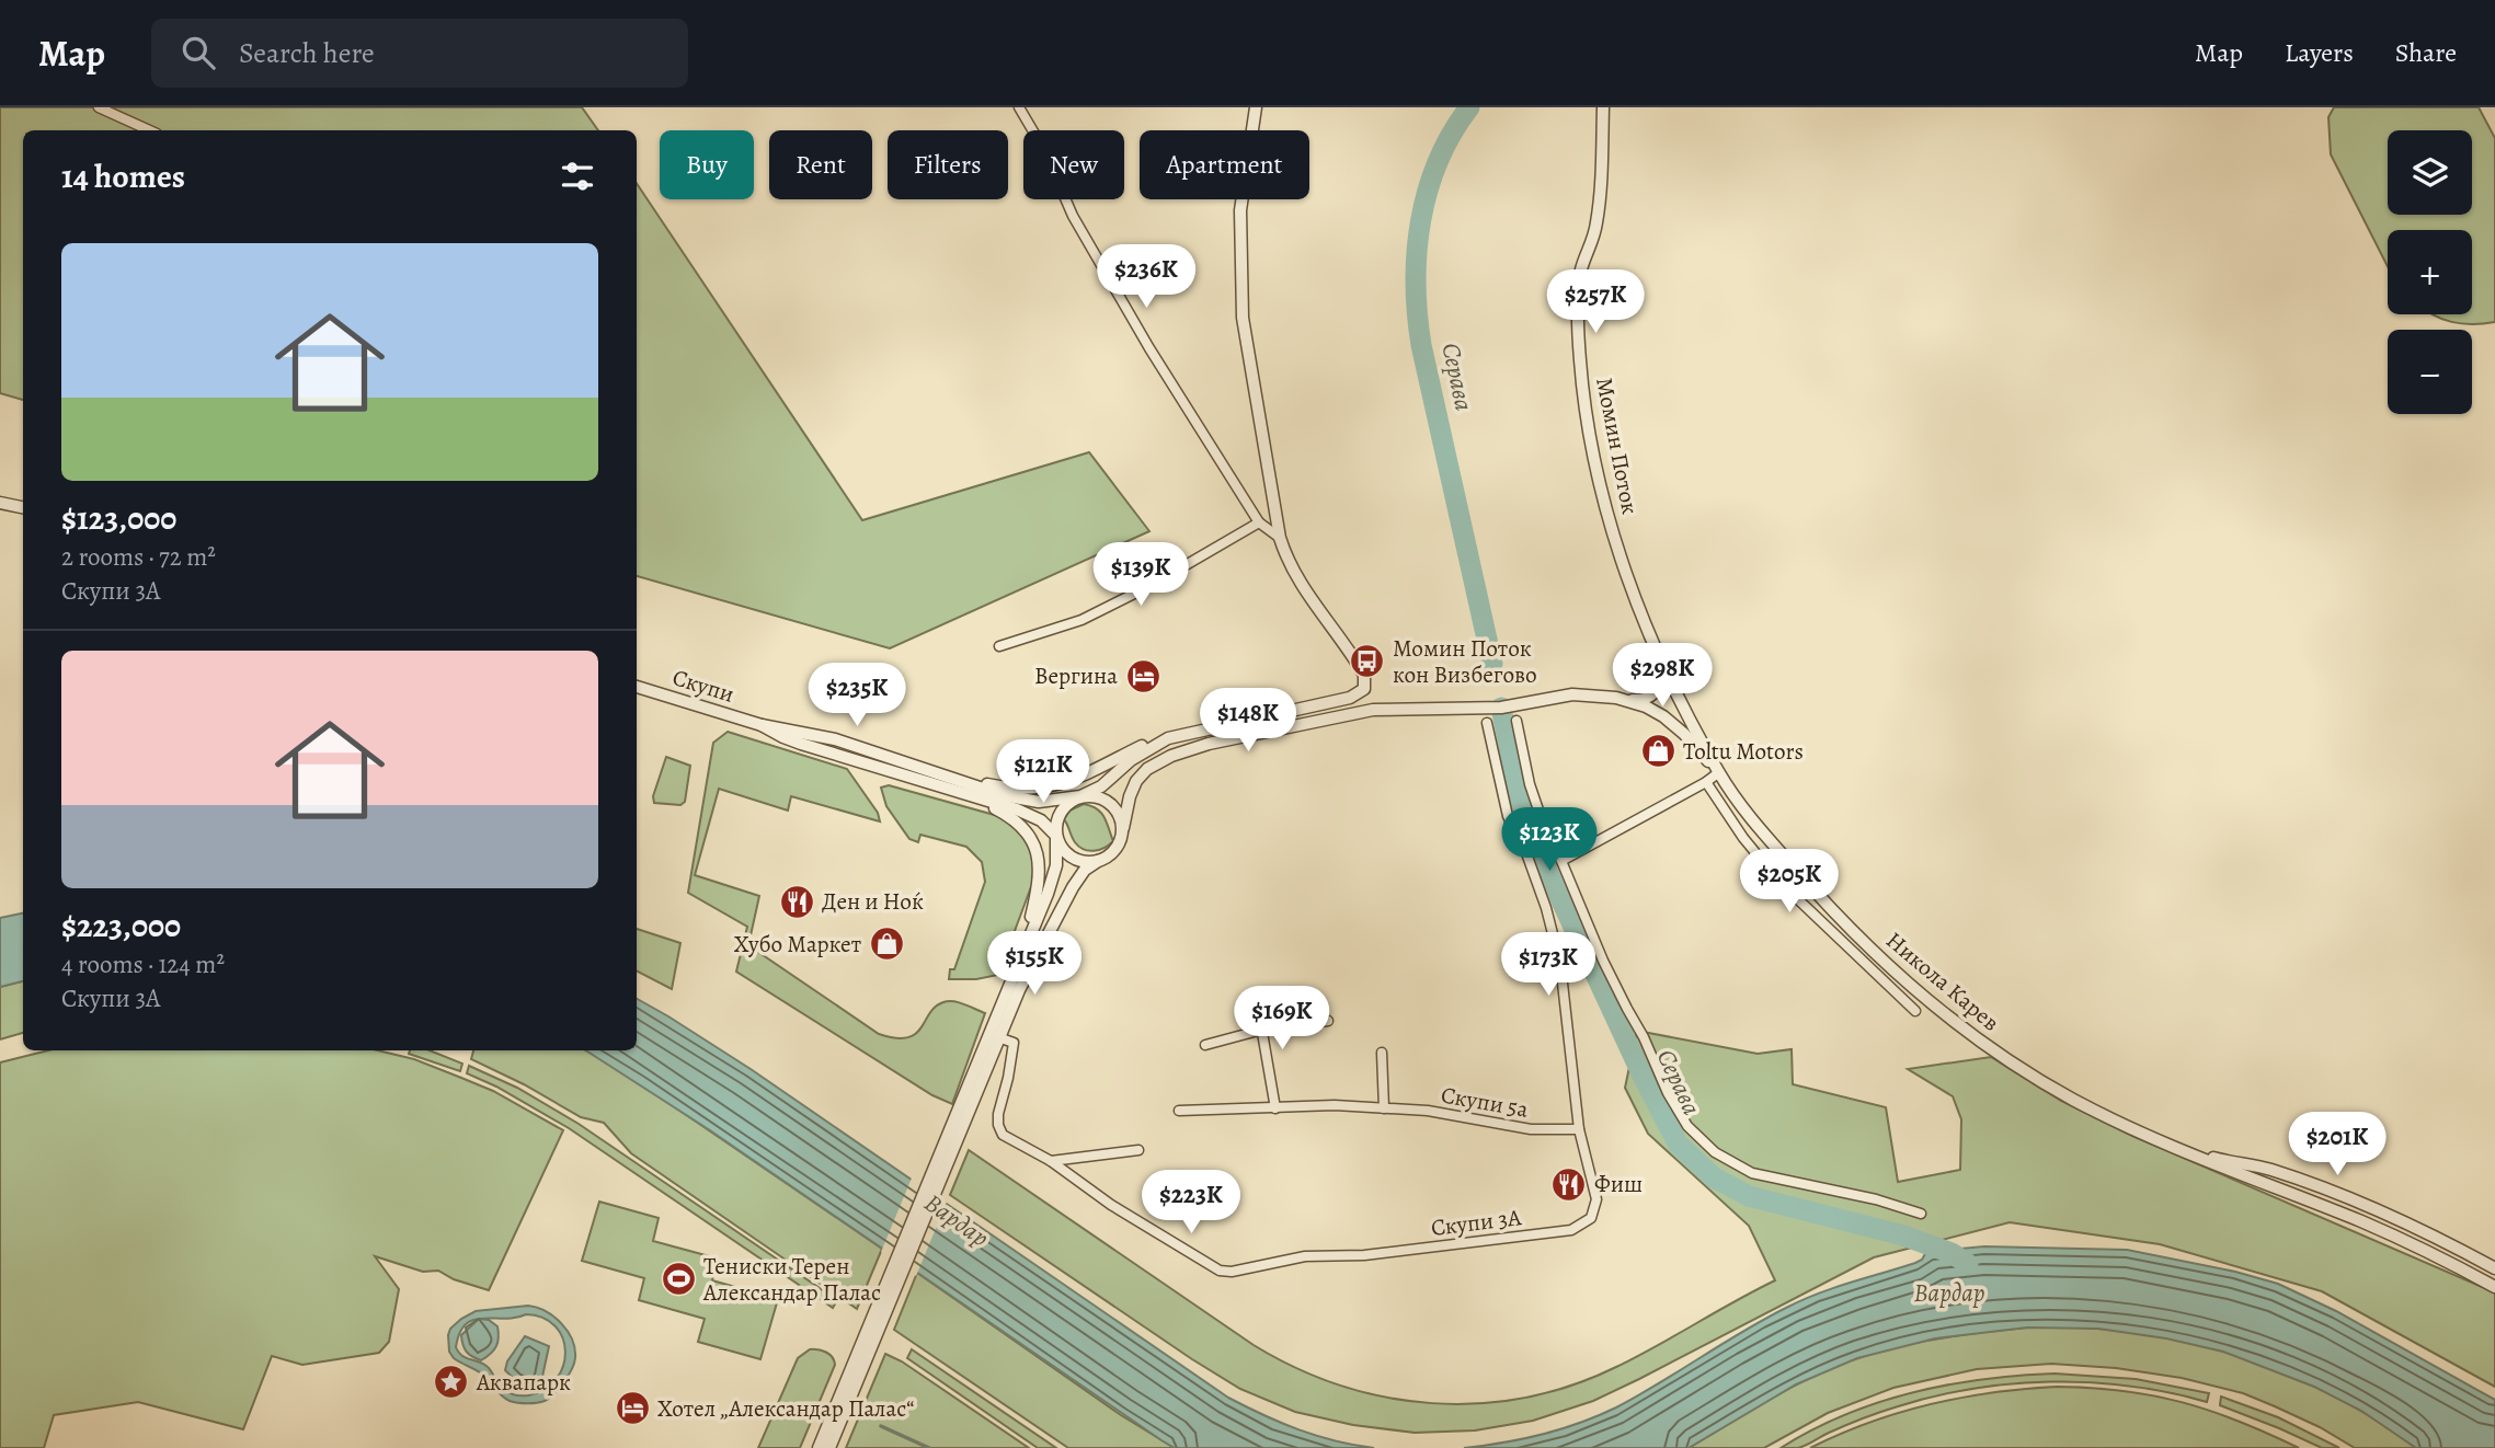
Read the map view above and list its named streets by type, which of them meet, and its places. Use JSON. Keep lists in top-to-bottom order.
{
  "streets": {
    "street": [
      "Момин Поток",
      "Скупи",
      "Никола Карев",
      "Скупи 5а",
      "Скупи 3А"
    ]
  },
  "crossings": [
    ["Момин Поток", "Никола Карев"],
    ["Скупи 5а", "Скупи 3А"]
  ],
  "water": ["Серава", "Вардар"],
  "places": {
    "bus stop": ["Момин Поток кон Визбегово"],
    "hotel": ["Вергина", "Хотел „Александар Палас“"],
    "shop": ["Toltu Motors", "Хубо Маркет"],
    "restaurant": ["Ден и Ноќ", "Фиш"],
    "sports": ["Тениски Терен Александар Палас"],
    "place": ["Аквапарк"]
  },
  "page": {
    "header": "Map",
    "search": "Search here",
    "nav": ["Map", "Layers", "Share"],
    "map_buttons": ["+", "−"],
    "chip": [
      "Buy",
      "Rent",
      "Filters",
      "New",
      "Apartment"
    ],
    "heading": "14 homes",
    "list": [
      {
        "name": "$123,000",
        "note": "2 rooms · 72 m² · Скупи 3А"
      },
      {
        "name": "$223,000",
        "note": "4 rooms · 124 m² · Скупи 3А"
      }
    ],
    "price": [
      "$236K",
      "$257K",
      "$139K",
      "$298K",
      "$235K",
      "$148K",
      "$121K",
      "$123K",
      "$205K",
      "$155K",
      "$173K",
      "$169K",
      "$201K",
      "$223K"
    ]
  }
}
